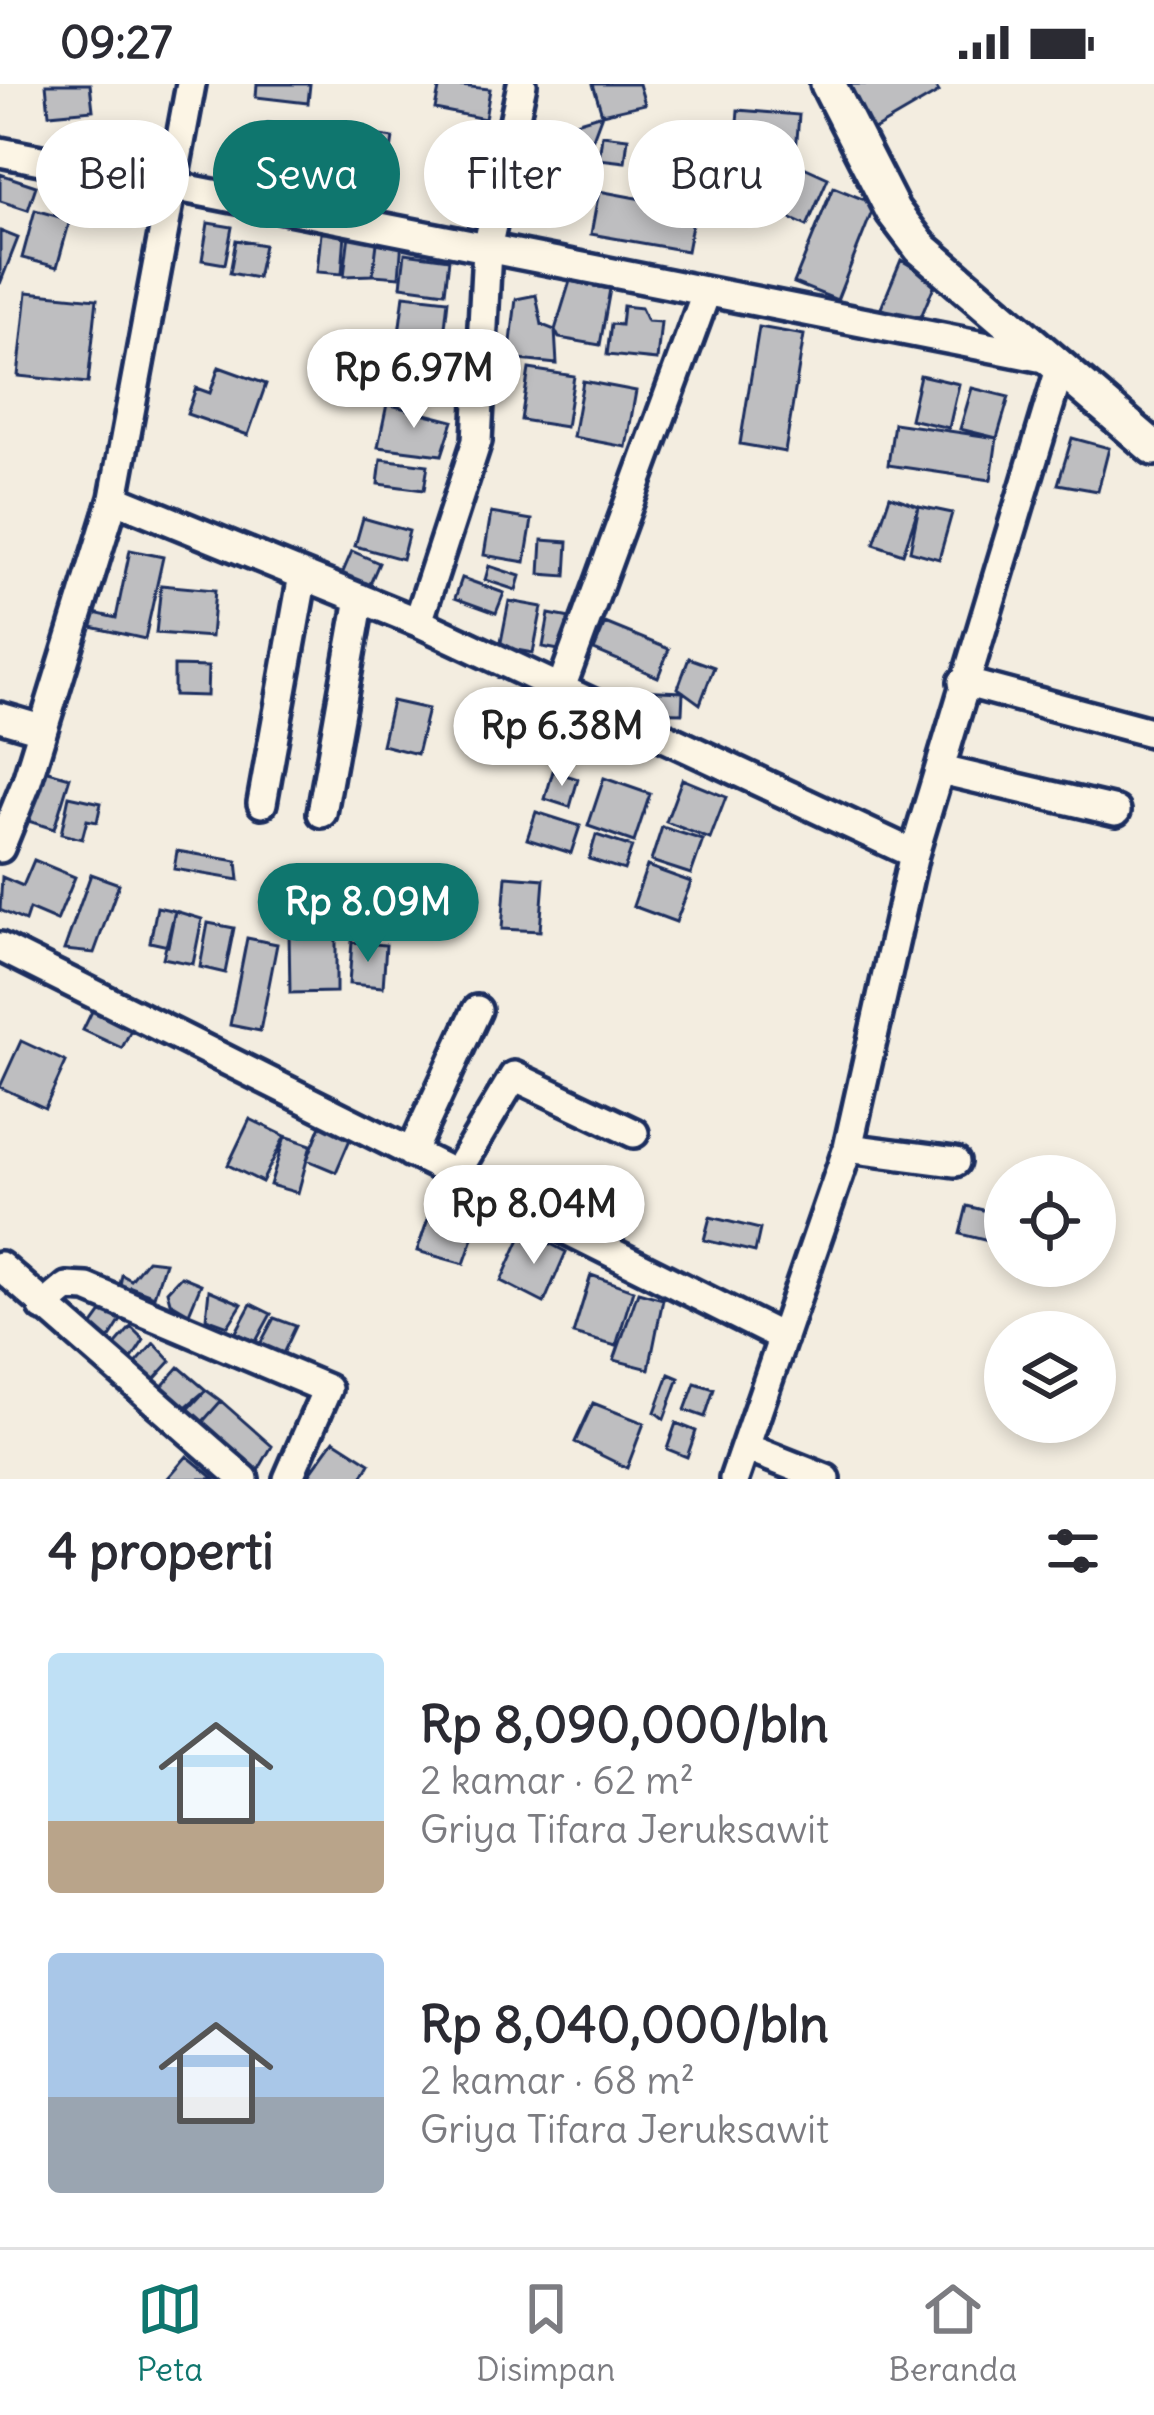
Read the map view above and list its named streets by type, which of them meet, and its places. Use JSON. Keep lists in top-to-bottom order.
{
  "page": {
    "status": "09:27",
    "chip": [
      "Beli",
      "Sewa",
      "Filter",
      "Baru"
    ],
    "price": [
      "Rp 6.97M",
      "Rp 6.38M",
      "Rp 8.09M",
      "Rp 8.04M"
    ],
    "heading": "4 properti",
    "list": [
      {
        "name": "Rp 8,090,000/bln",
        "note": "2 kamar · 62 m² · Griya Tifara Jeruksawit"
      },
      {
        "name": "Rp 8,040,000/bln",
        "note": "2 kamar · 68 m² · Griya Tifara Jeruksawit"
      }
    ],
    "tabs": ["Peta", "Disimpan", "Beranda"]
  }
}
